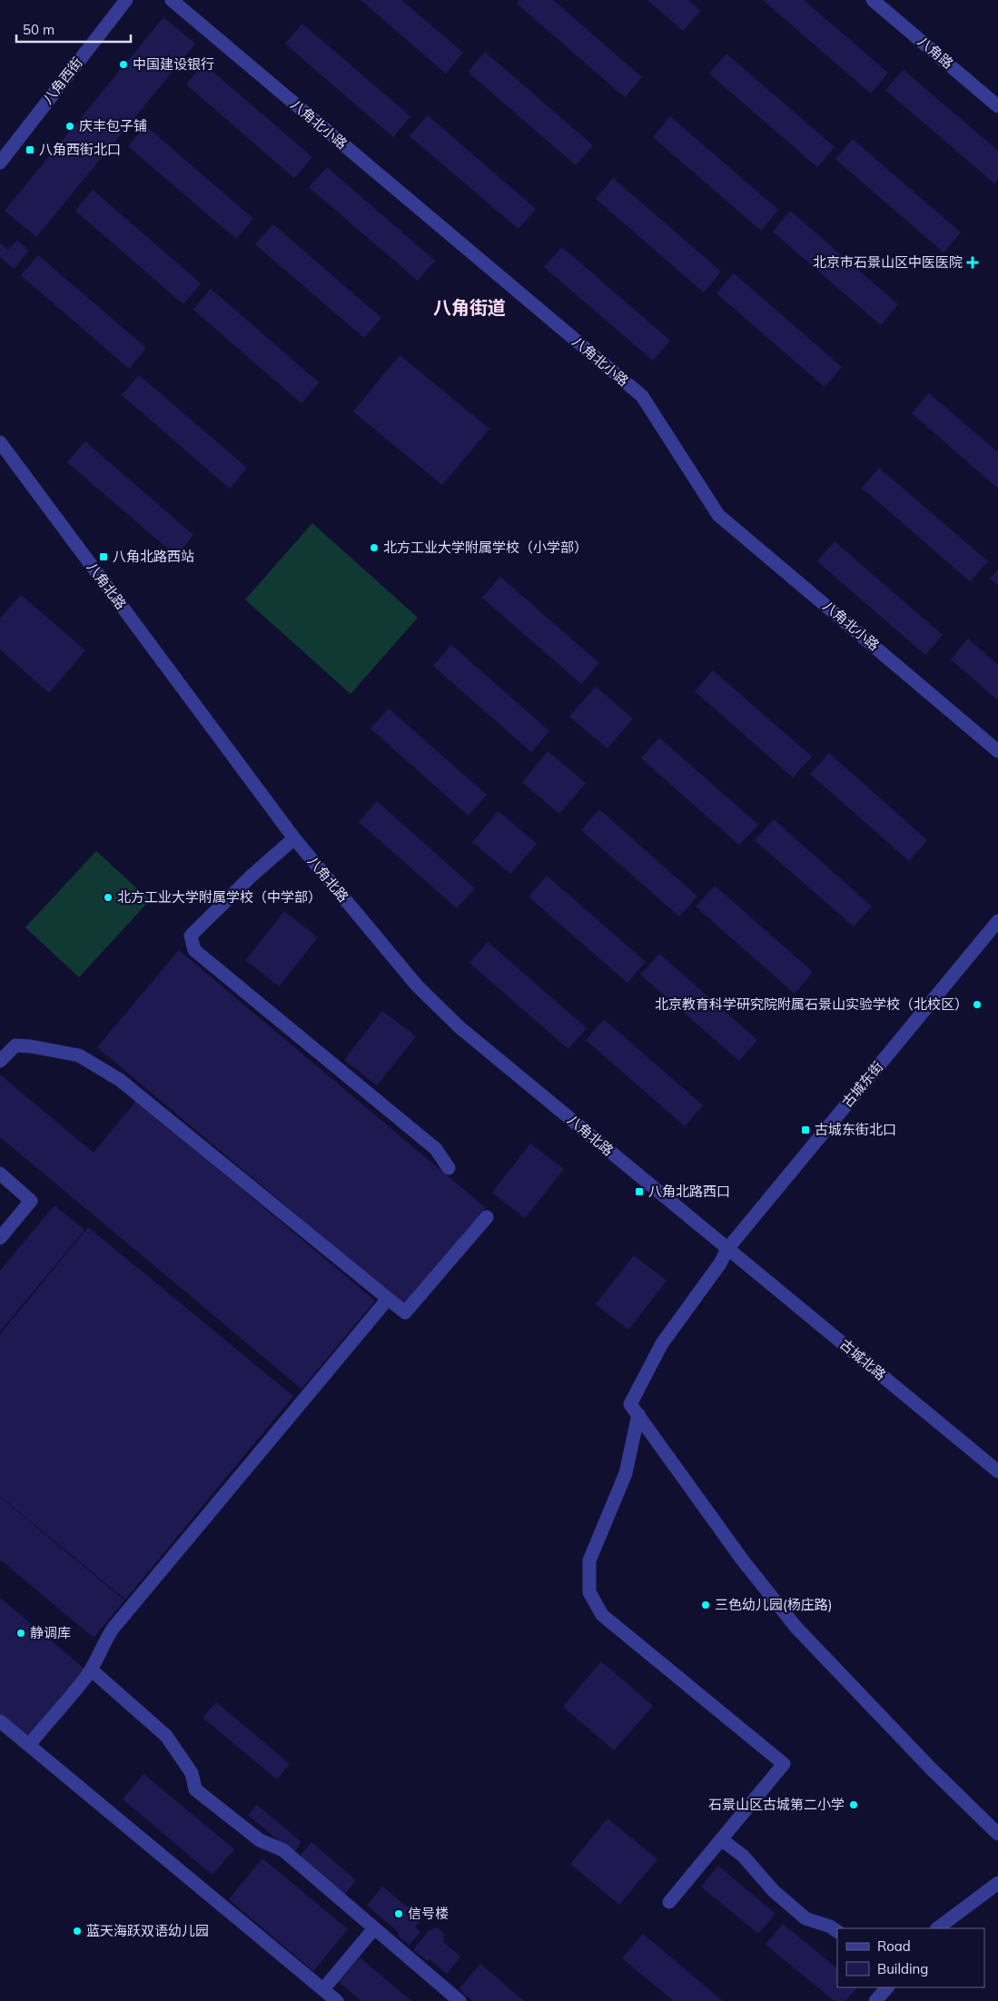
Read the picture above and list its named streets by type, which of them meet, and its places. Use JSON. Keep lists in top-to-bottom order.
{
  "streets": {
    "street": [
      "八角路",
      "八角西街",
      "八角北小路",
      "八角北路",
      "古城东街",
      "古城北路"
    ]
  },
  "crossings": [
    ["八角北路", "古城东街"],
    ["八角北路", "古城北路"],
    ["古城东街", "古城北路"]
  ],
  "districts": ["八角街道"],
  "places": {
    "other": [
      "中国建设银行",
      "庆丰包子铺",
      "北方工业大学附属学校（小学部）",
      "北方工业大学附属学校（中学部）",
      "北京教育科学研究院附属石景山实验学校（北校区）",
      "三色幼儿园(杨庄路)",
      "静调库",
      "石景山区古城第二小学",
      "信号楼",
      "蓝天海跃双语幼儿园"
    ],
    "transit": [
      "八角西街北口",
      "八角北路西站",
      "古城东街北口",
      "八角北路西口"
    ],
    "health": ["北京市石景山区中医医院"]
  },
  "legend": ["Road", "Building"],
  "scale_bar": "50 m"
}
